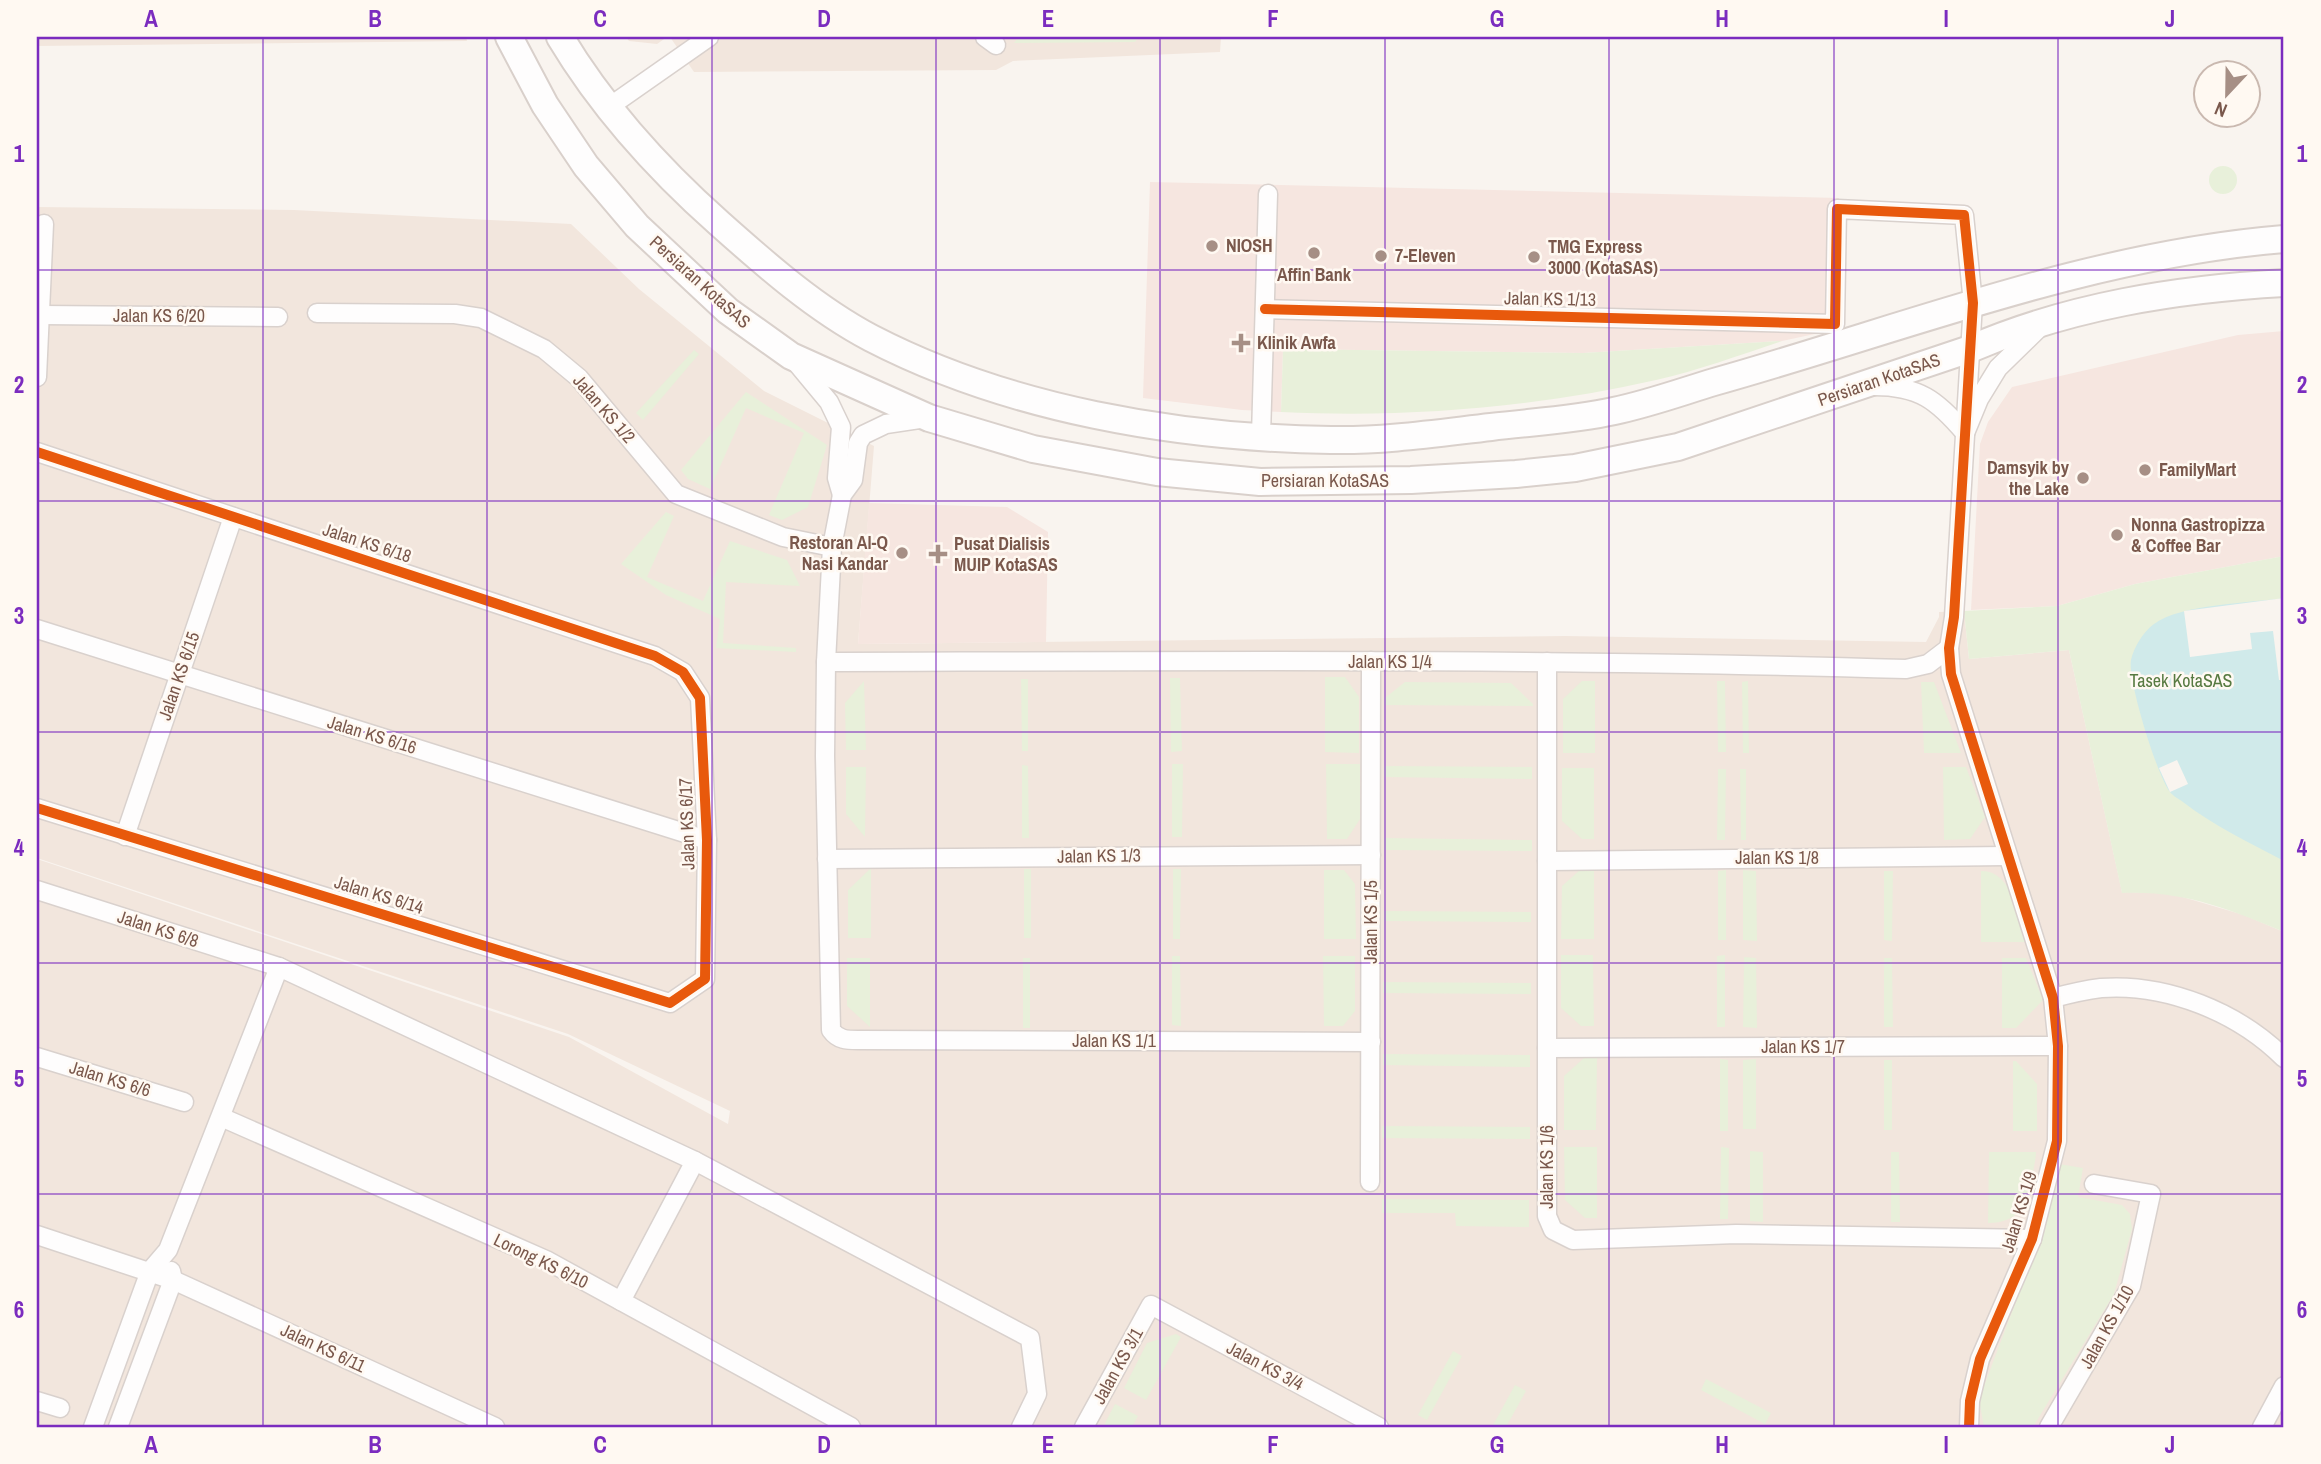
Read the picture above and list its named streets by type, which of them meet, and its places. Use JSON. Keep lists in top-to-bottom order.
{
  "streets": {
    "main road": ["Persiaran KotaSAS"],
    "street": [
      "Jalan KS 1/13",
      "Jalan KS 6/20",
      "Jalan KS 1/2",
      "Jalan KS 6/18",
      "Jalan KS 1/4",
      "Jalan KS 6/15",
      "Jalan KS 6/16",
      "Jalan KS 6/17",
      "Jalan KS 1/3",
      "Jalan KS 1/8",
      "Jalan KS 6/14",
      "Jalan KS 1/5",
      "Jalan KS 6/8",
      "Jalan KS 1/1",
      "Jalan KS 1/7",
      "Jalan KS 6/6",
      "Jalan KS 1/6",
      "Jalan KS 1/9",
      "Lorong KS 6/10",
      "Jalan KS 1/10",
      "Jalan KS 6/11",
      "Jalan KS 3/1",
      "Jalan KS 3/4"
    ]
  },
  "crossings": [
    ["Persiaran KotaSAS", "Jalan KS 1/9"],
    ["Jalan KS 1/13", "Jalan KS 1/9"],
    ["Jalan KS 6/18", "Jalan KS 6/15"],
    ["Jalan KS 6/18", "Jalan KS 6/17"],
    ["Jalan KS 1/4", "Jalan KS 1/5"],
    ["Jalan KS 1/4", "Jalan KS 1/6"],
    ["Jalan KS 1/4", "Jalan KS 1/9"],
    ["Jalan KS 6/15", "Jalan KS 6/16"],
    ["Jalan KS 6/15", "Jalan KS 6/14"],
    ["Jalan KS 6/16", "Jalan KS 6/17"],
    ["Jalan KS 6/17", "Jalan KS 6/14"],
    ["Jalan KS 1/3", "Jalan KS 1/5"],
    ["Jalan KS 1/3", "Jalan KS 1/1"],
    ["Jalan KS 1/8", "Jalan KS 1/6"],
    ["Jalan KS 1/8", "Jalan KS 1/9"],
    ["Jalan KS 1/5", "Jalan KS 1/1"],
    ["Jalan KS 1/7", "Jalan KS 1/6"],
    ["Jalan KS 1/7", "Jalan KS 1/9"],
    ["Jalan KS 1/6", "Jalan KS 1/9"],
    ["Jalan KS 3/1", "Jalan KS 3/4"]
  ],
  "parks": ["Tasek KotaSAS"],
  "places": {
    "other": [
      "NIOSH",
      "Affin Bank",
      "7-Eleven",
      "TMG Express 3000 (KotaSAS)",
      "FamilyMart",
      "Damsyik by the Lake",
      "Nonna Gastropizza & Coffee Bar",
      "Restoran Al-Q Nasi Kandar"
    ],
    "health": ["Klinik Awfa", "Pusat Dialisis MUIP KotaSAS"]
  },
  "north": "bottom",
  "grid": {
    "columns": [
      "A",
      "B",
      "C",
      "D",
      "E",
      "F",
      "G",
      "H",
      "I",
      "J"
    ],
    "rows": [
      "1",
      "2",
      "3",
      "4",
      "5",
      "6"
    ]
  }
}
